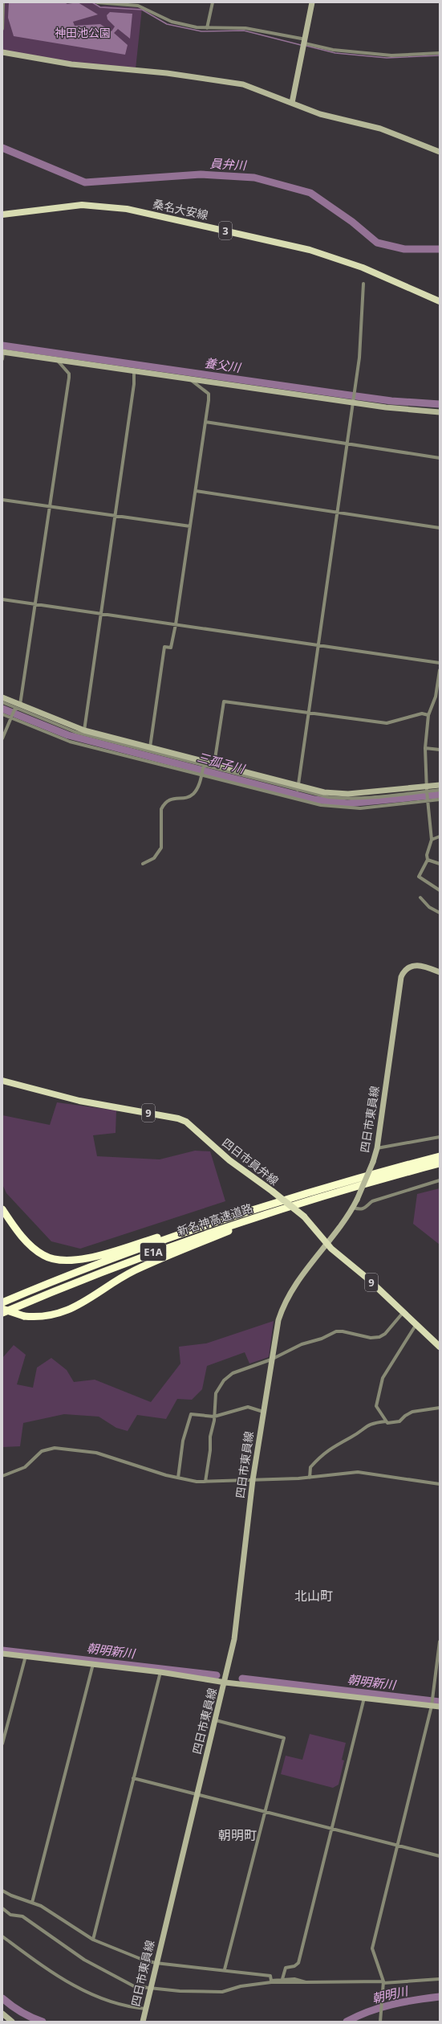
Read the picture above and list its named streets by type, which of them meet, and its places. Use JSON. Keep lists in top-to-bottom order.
{
  "streets": {
    "highway": ["新名神高速道路", "E1A"],
    "main road": [
      "桑名大安線",
      "3",
      "9",
      "四日市員弁線"
    ],
    "street": ["四日市東員線"]
  },
  "crossings": [
    ["四日市東員線", "四日市員弁線"]
  ],
  "districts": ["北山町", "朝明町"],
  "water": [
    "員弁川",
    "養父川",
    "三孤子川",
    "朝明新川",
    "朝明川"
  ],
  "parks": ["神田池公園"]
}
